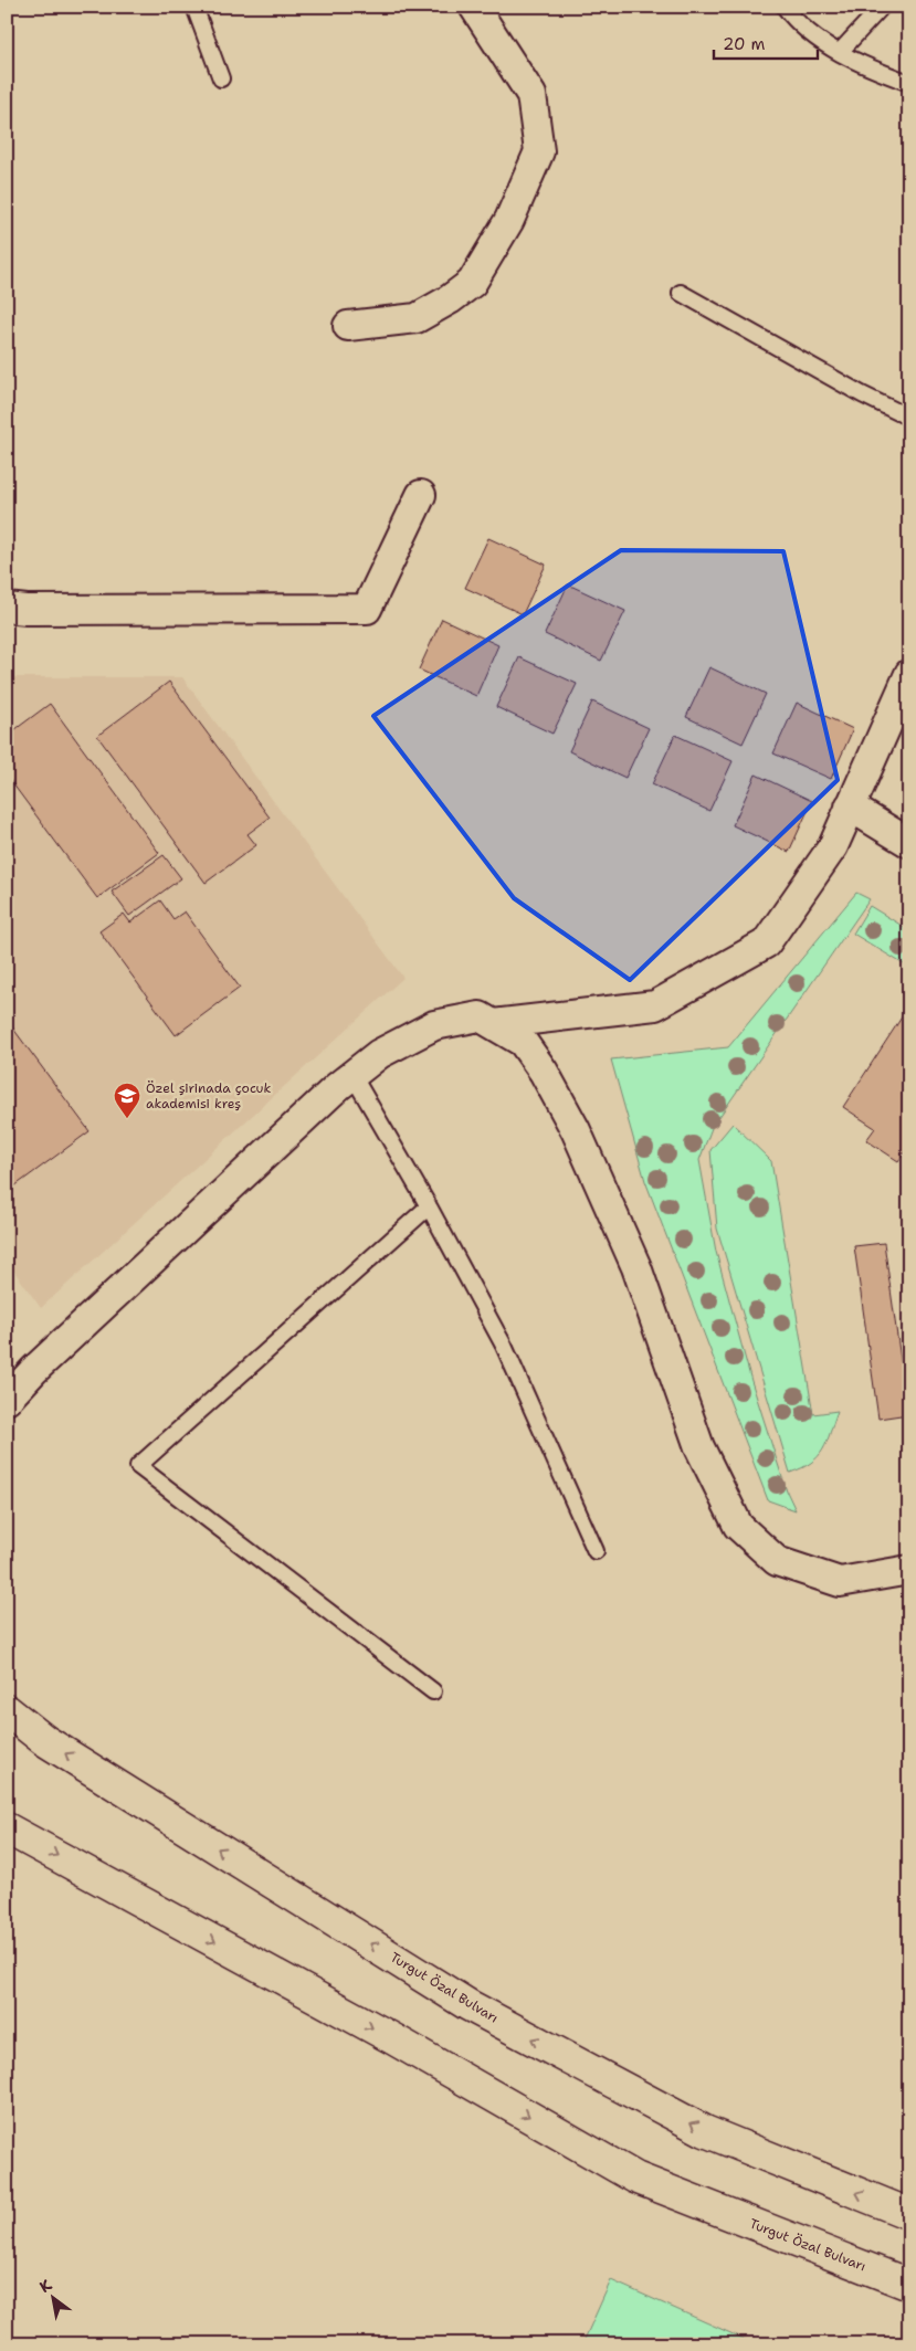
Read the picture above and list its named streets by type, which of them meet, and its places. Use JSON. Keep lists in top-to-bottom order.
{
  "streets": {
    "highway": ["Turgut Özal Bulvarı"]
  },
  "places": {
    "school or university": ["Özel şirinada çocuk akademisi kreş"]
  },
  "scale_bar": "20 m",
  "north": "top left"
}
